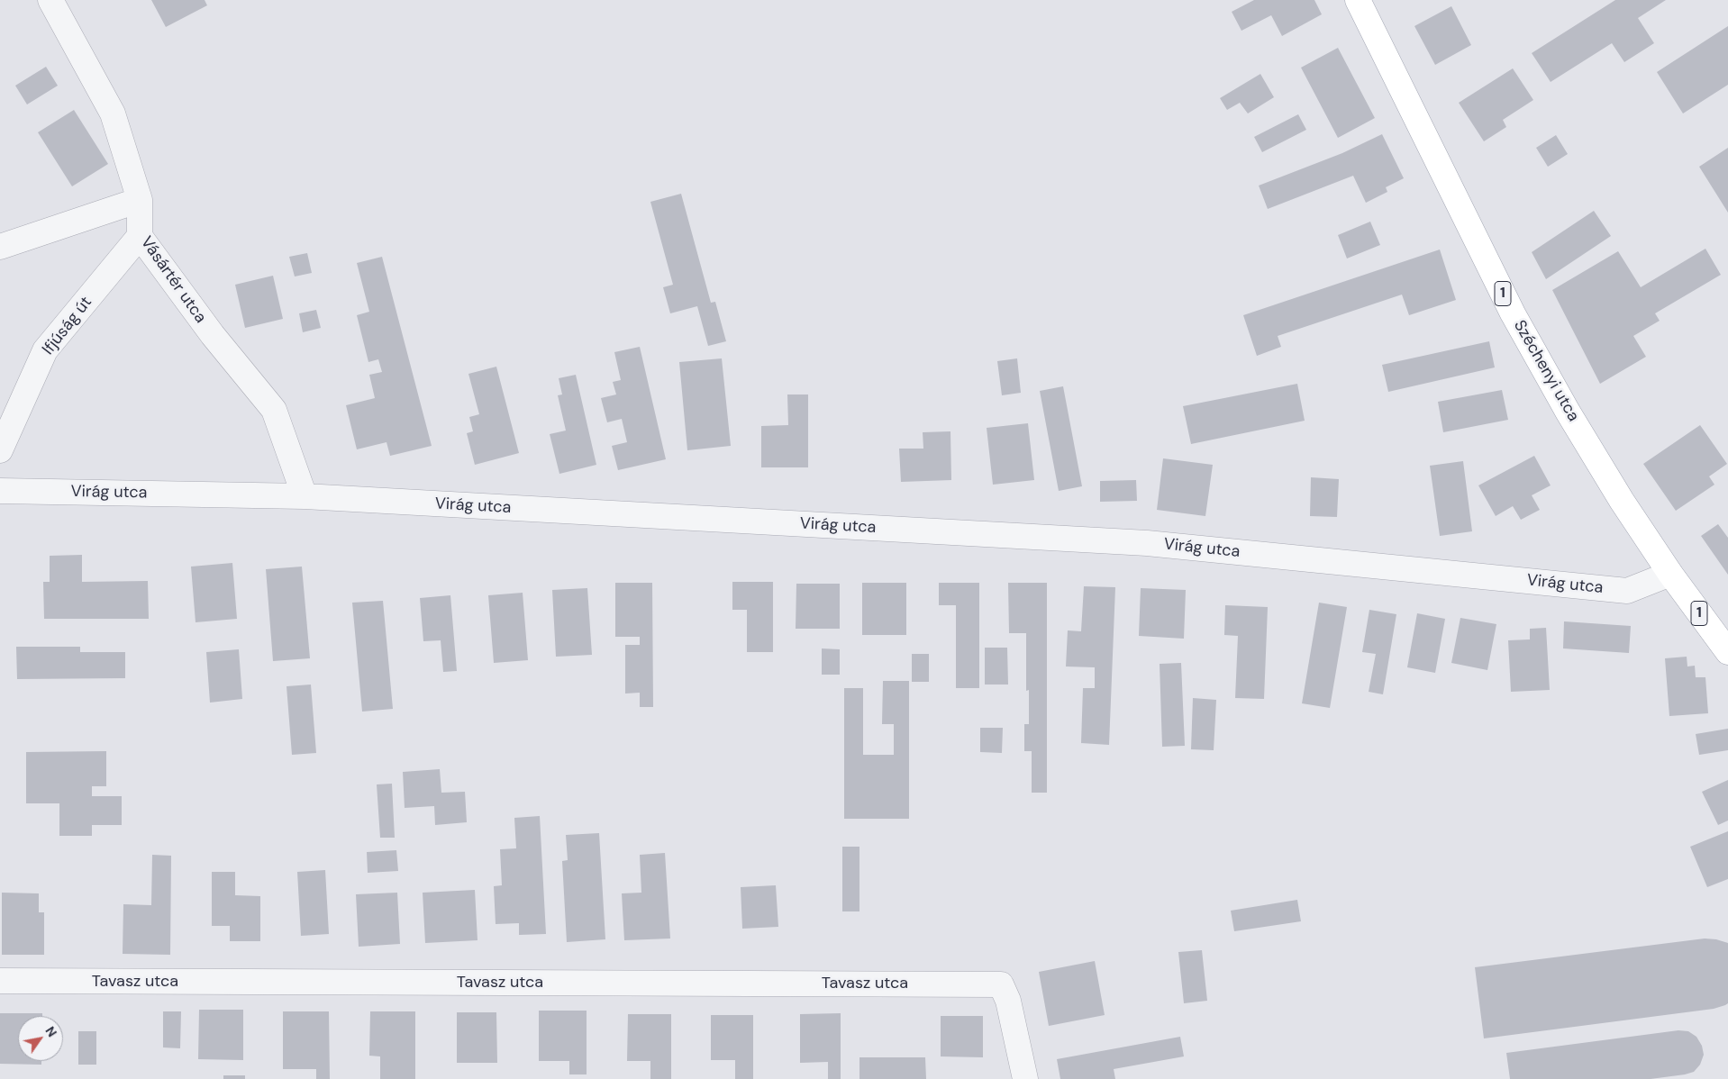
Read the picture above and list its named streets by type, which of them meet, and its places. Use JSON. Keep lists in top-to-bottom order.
{
  "streets": {
    "main road": ["1", "Széchenyi utca"],
    "street": [
      "Vásártér utca",
      "Ifjúság út",
      "Virág utca",
      "Tavasz utca"
    ]
  },
  "crossings": [
    ["Vásártér utca", "Ifjúság út"],
    ["Vásártér utca", "Virág utca"],
    ["Széchenyi utca", "Virág utca"]
  ],
  "north": "top right"
}
